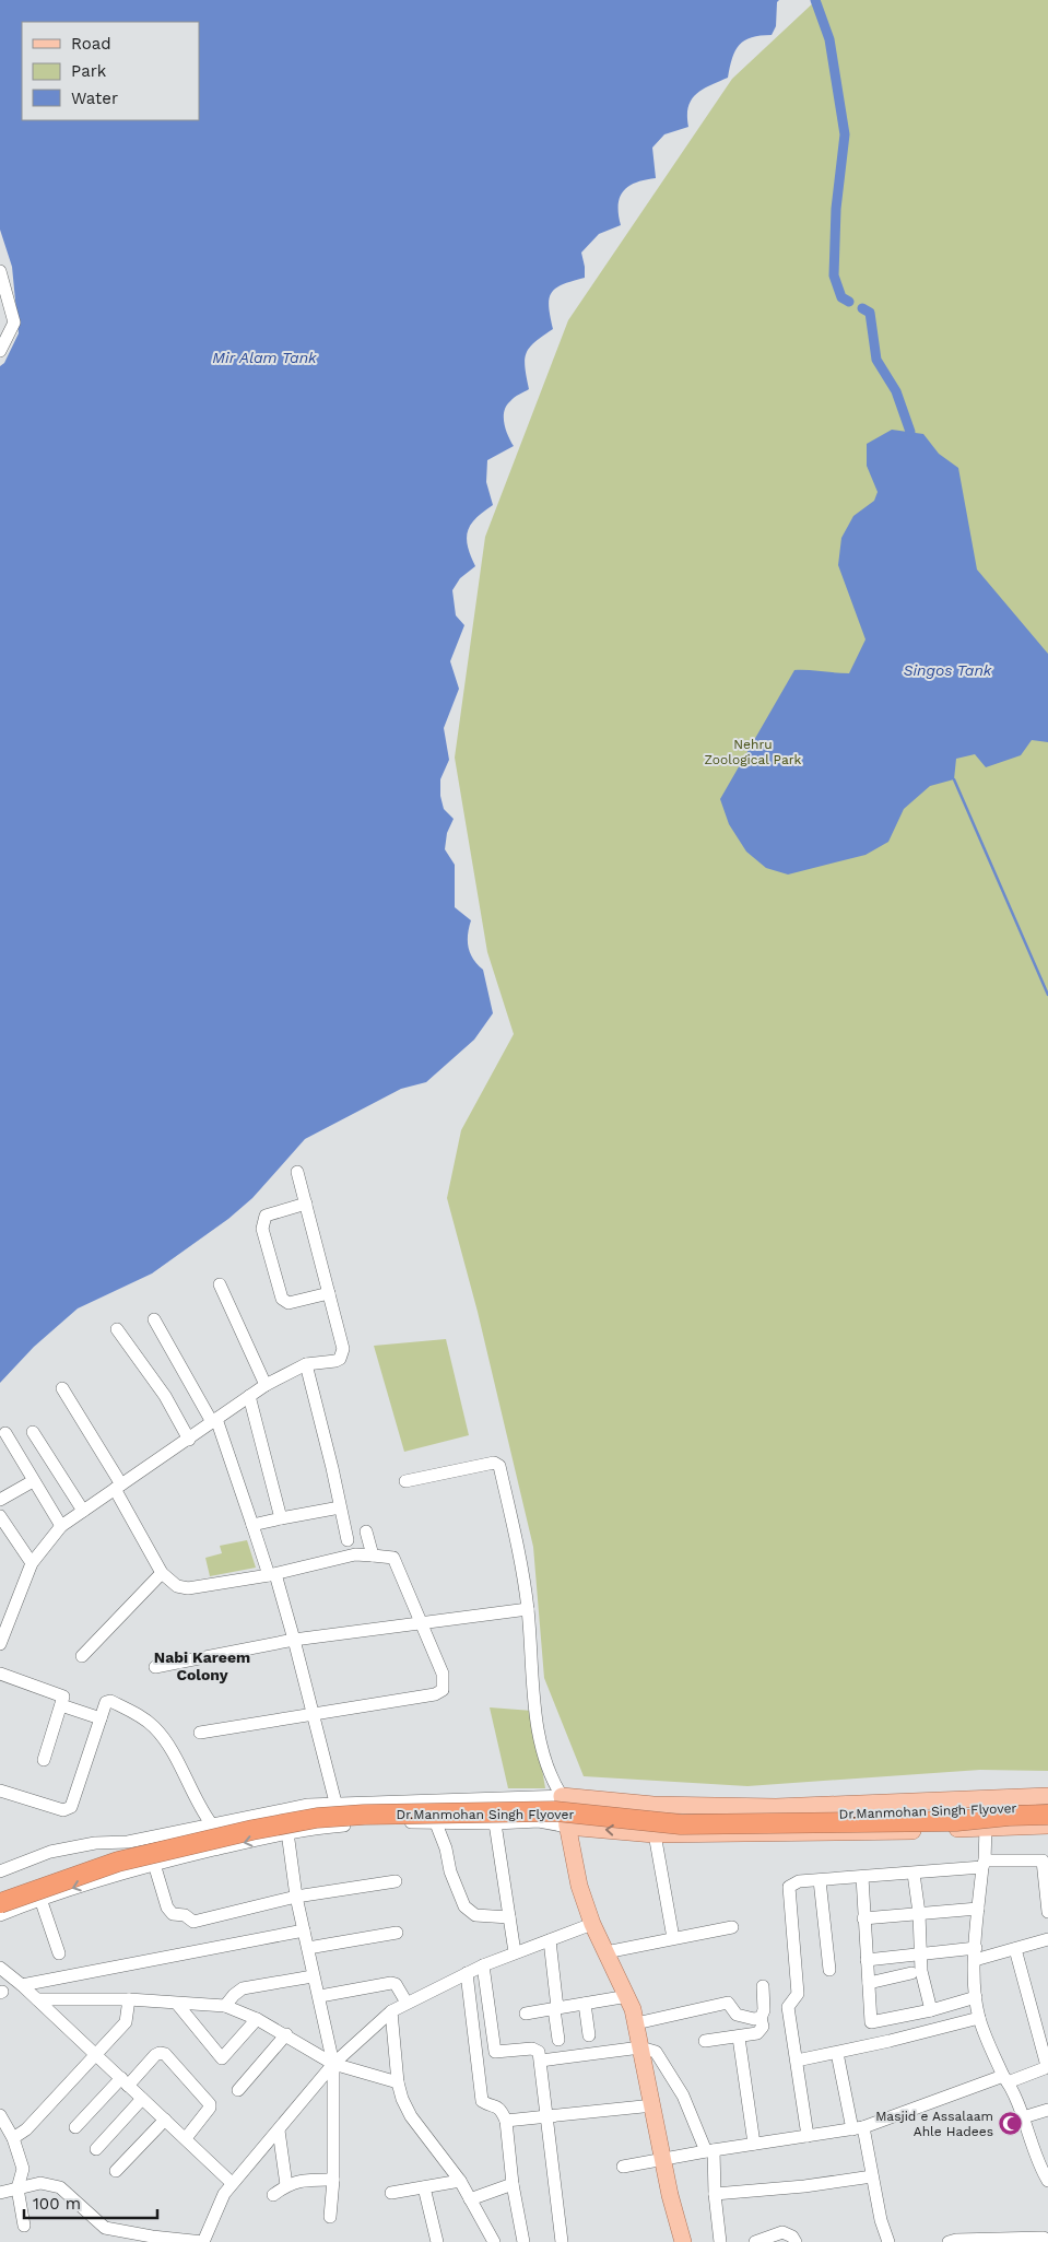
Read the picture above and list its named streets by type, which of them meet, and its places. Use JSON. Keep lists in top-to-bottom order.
{
  "streets": {
    "highway": ["Dr.Manmohan Singh Flyover"]
  },
  "districts": ["Nabi Kareem Colony"],
  "water": ["Mir Alam Tank", "Singos Tank"],
  "parks": ["Nehru Zoological Park"],
  "places": {
    "mosque": ["Masjid e Assalaam Ahle Hadees"]
  },
  "legend": ["Road", "Park", "Water"],
  "scale_bar": "100 m"
}
